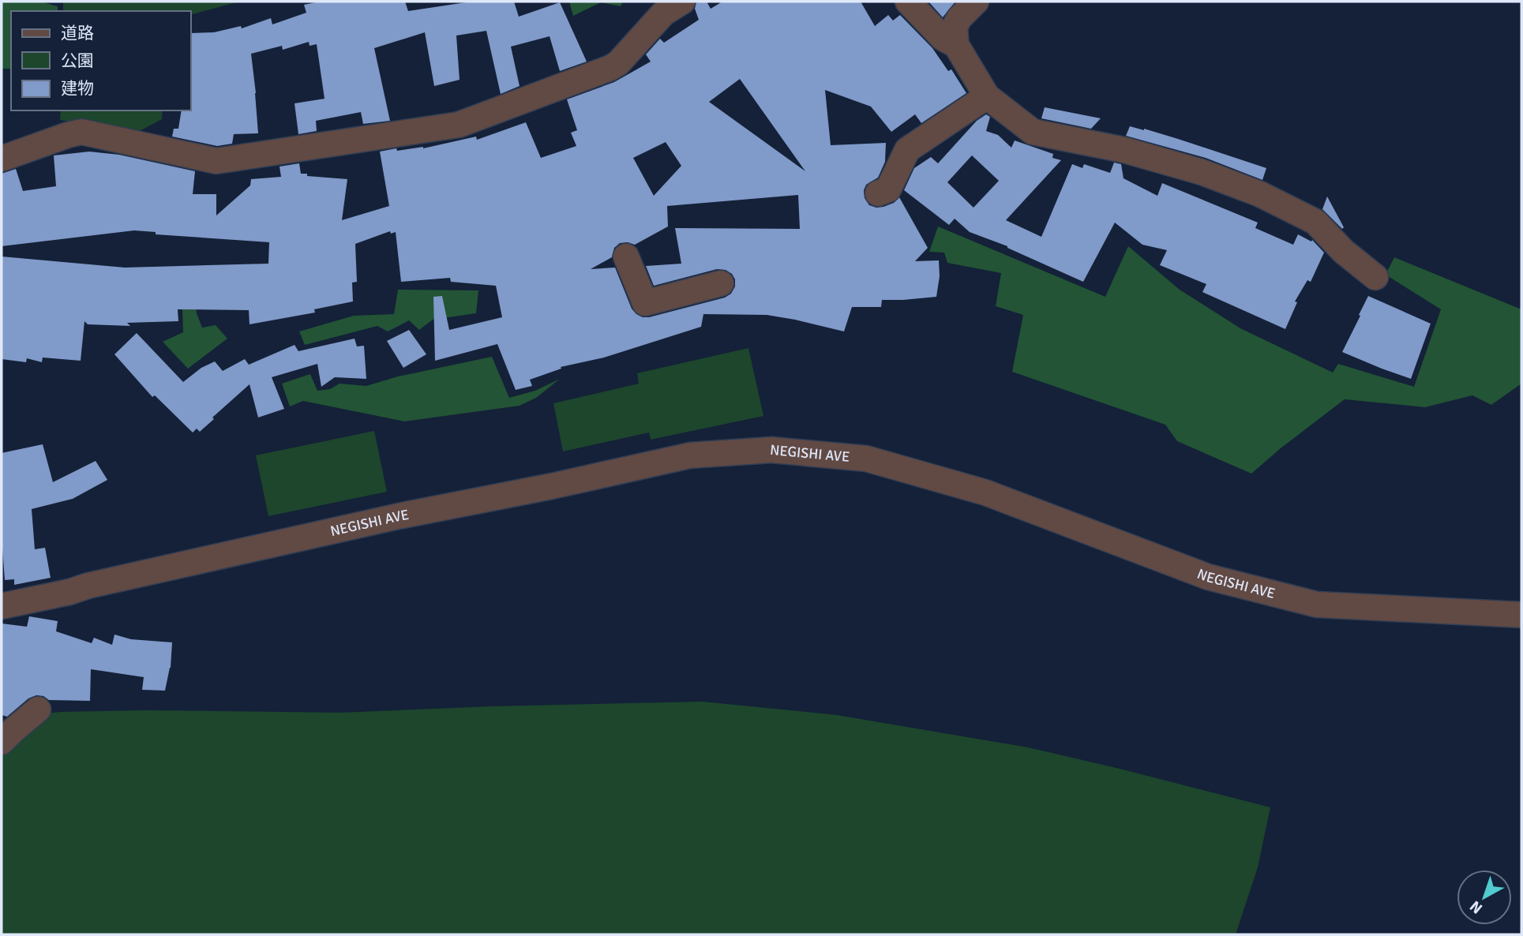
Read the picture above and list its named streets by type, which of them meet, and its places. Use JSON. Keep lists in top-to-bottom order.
{
  "streets": {
    "street": ["NEGISHI AVE"]
  },
  "legend": ["道路", "公園", "建物"],
  "north": "bottom left"
}
